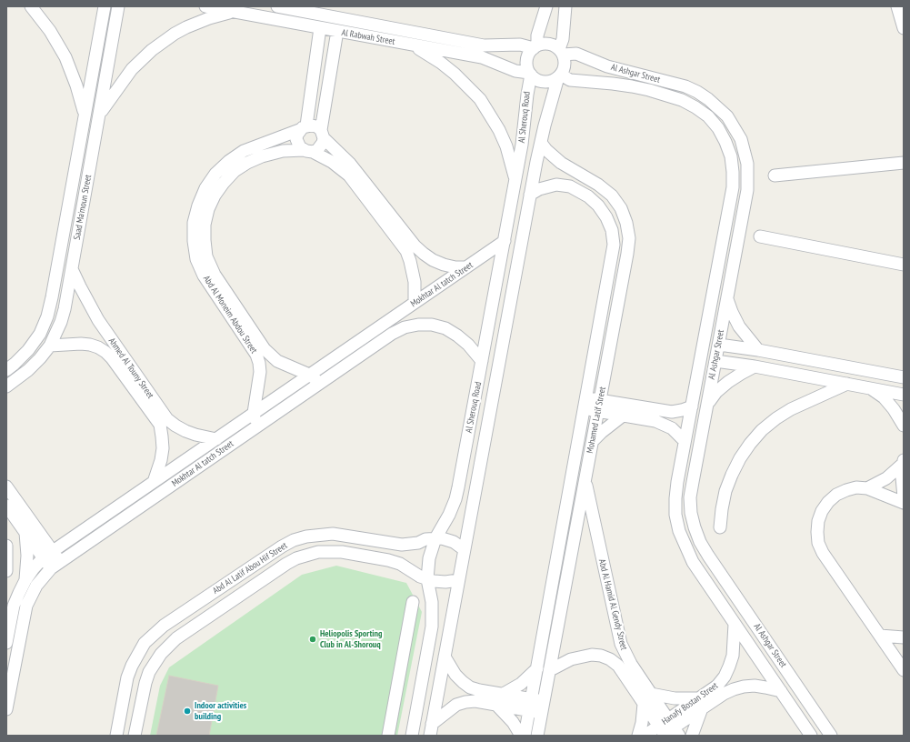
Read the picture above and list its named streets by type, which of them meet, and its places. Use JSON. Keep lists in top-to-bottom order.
{
  "streets": {
    "street": [
      "Al Rabwah Street",
      "Al Ashgar Street",
      "Al Sherouq Road",
      "Saad Ma'moun Street",
      "Mokhtar Al tatch Street",
      "Abd Al Moneim Abdou Street",
      "Ahmed Al Touny Street",
      "Mohamed Latif Street",
      "Abd Al Latif Abou Hif Street",
      "Abd Al Hamid Al Gendy Street",
      "Hanafy Bostan Street"
    ]
  },
  "crossings": [
    ["Al Rabwah Street", "Al Ashgar Street"],
    ["Al Rabwah Street", "Al Sherouq Road"],
    ["Al Ashgar Street", "Al Sherouq Road"],
    ["Al Ashgar Street", "Hanafy Bostan Street"],
    ["Al Sherouq Road", "Mokhtar Al tatch Street"],
    ["Al Sherouq Road", "Mohamed Latif Street"],
    ["Al Sherouq Road", "Abd Al Latif Abou Hif Street"],
    ["Saad Ma'moun Street", "Ahmed Al Touny Street"],
    ["Mokhtar Al tatch Street", "Abd Al Moneim Abdou Street"],
    ["Mokhtar Al tatch Street", "Ahmed Al Touny Street"],
    ["Mohamed Latif Street", "Abd Al Hamid Al Gendy Street"],
    ["Abd Al Hamid Al Gendy Street", "Hanafy Bostan Street"]
  ],
  "places": ["Heliopolis Sporting Club in Al-Shorouq", "Indoor activities building"]
}
